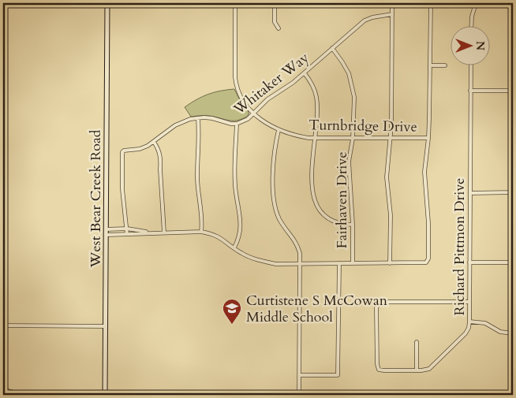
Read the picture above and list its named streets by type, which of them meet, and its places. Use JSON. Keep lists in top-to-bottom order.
{
  "streets": {
    "main road": ["West Bear Creek Road"],
    "street": [
      "Whitaker Way",
      "Turnbridge Drive",
      "Fairhaven Drive",
      "Richard Pittmon Drive"
    ]
  },
  "crossings": [
    ["Whitaker Way", "Turnbridge Drive"],
    ["Whitaker Way", "Fairhaven Drive"],
    ["Turnbridge Drive", "Fairhaven Drive"]
  ],
  "places": {
    "school or university": ["Curtistene S McCowan Middle School"]
  },
  "north": "right"
}
